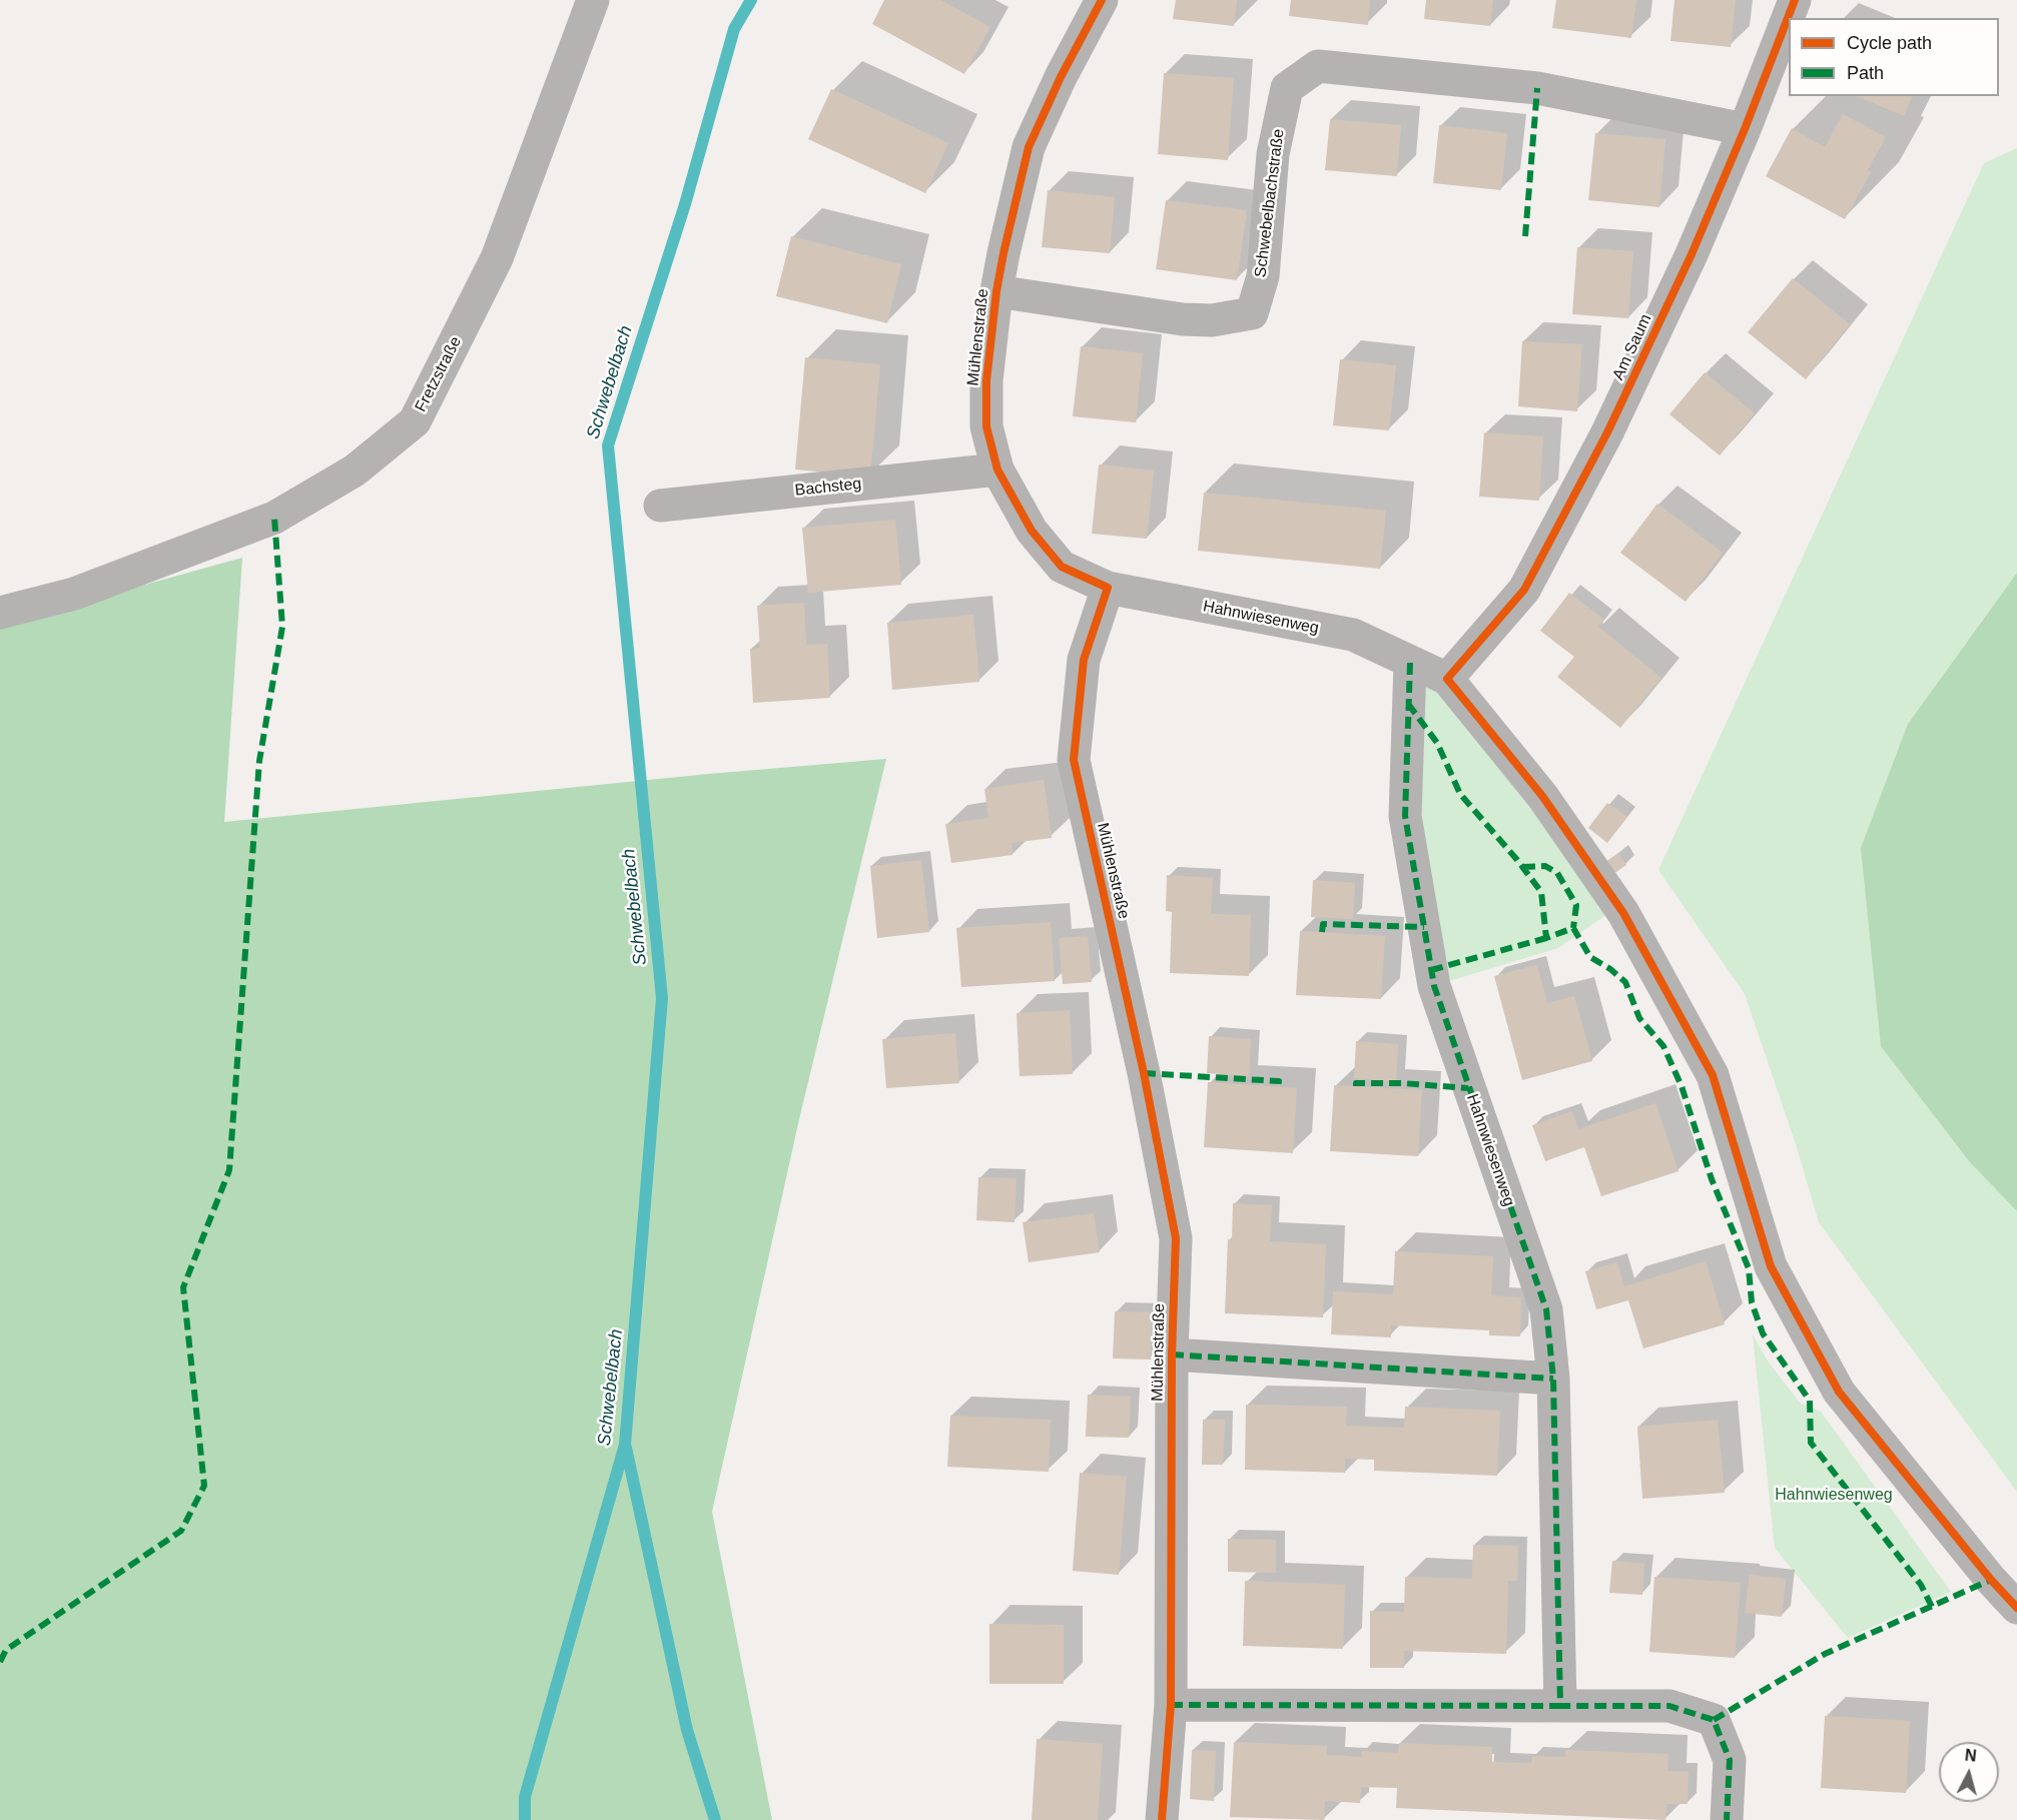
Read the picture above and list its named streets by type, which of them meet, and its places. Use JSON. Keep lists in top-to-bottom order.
{
  "streets": {
    "street": [
      "Schwebelbachstraße",
      "Mühlenstraße",
      "Am Saum",
      "Fretzstraße",
      "Bachsteg",
      "Hahnwiesenweg"
    ]
  },
  "crossings": [
    ["Schwebelbachstraße", "Mühlenstraße"],
    ["Schwebelbachstraße", "Am Saum"],
    ["Mühlenstraße", "Bachsteg"],
    ["Mühlenstraße", "Hahnwiesenweg"],
    ["Am Saum", "Hahnwiesenweg"]
  ],
  "water": ["Schwebelbach"],
  "parks": ["Hahnwiesenweg"],
  "legend": ["Cycle path", "Path"],
  "north": "top"
}
